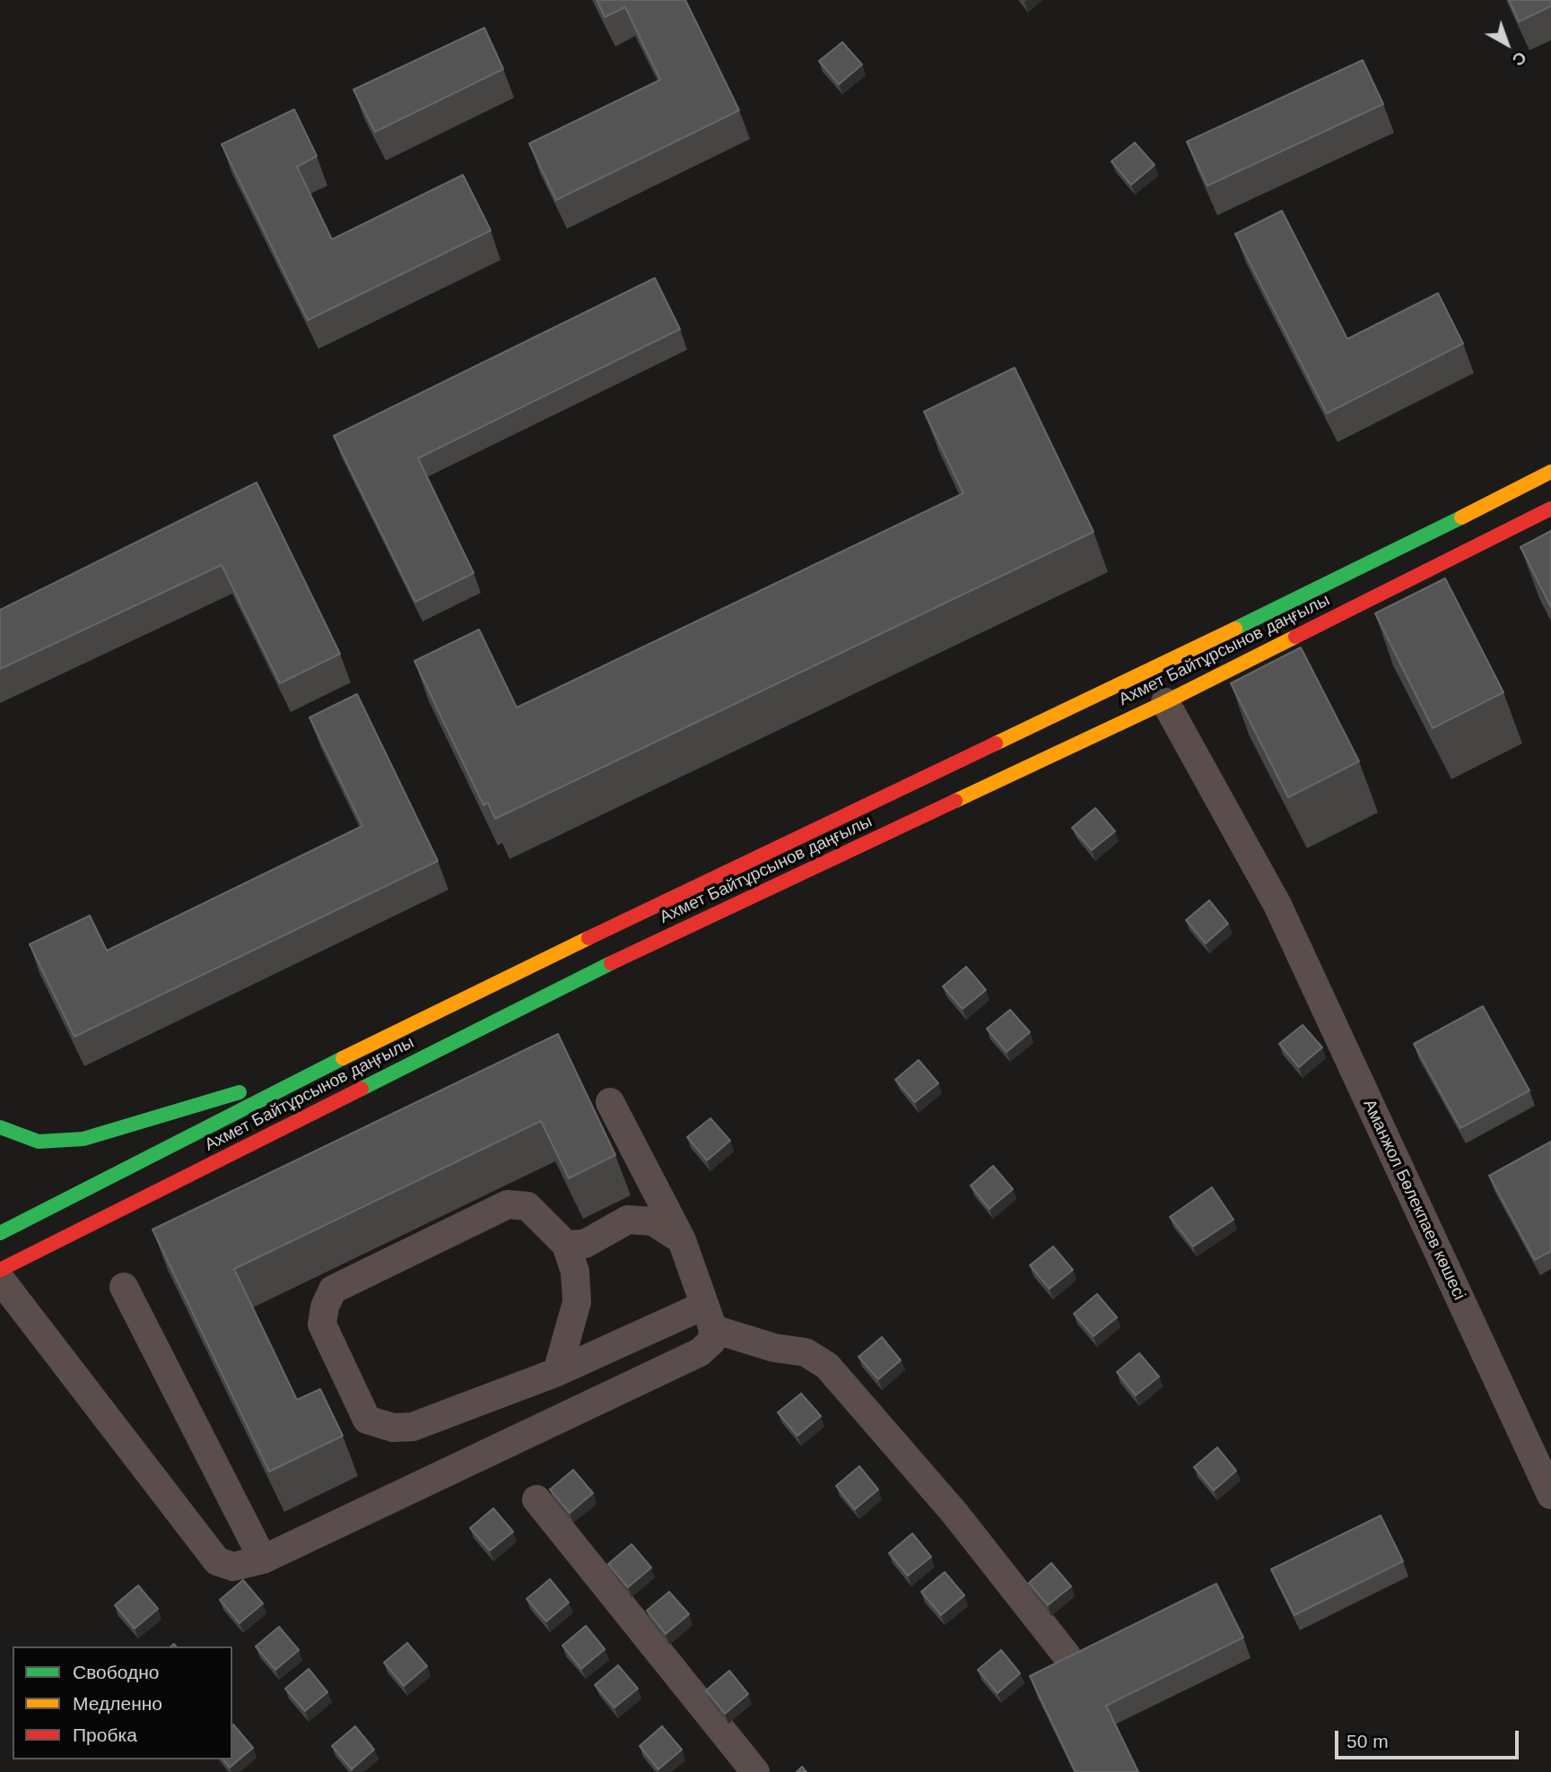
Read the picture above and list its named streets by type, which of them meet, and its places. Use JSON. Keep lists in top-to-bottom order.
{
  "streets": {
    "street": ["Ахмет Байтұрсынов даңғылы", "Аманжол Бөлекпаев көшесі"]
  },
  "crossings": [
    ["Ахмет Байтұрсынов даңғылы", "Аманжол Бөлекпаев көшесі"]
  ],
  "legend": ["Свободно", "Медленно", "Пробка"],
  "scale_bar": "50 m",
  "north": "bottom right"
}
